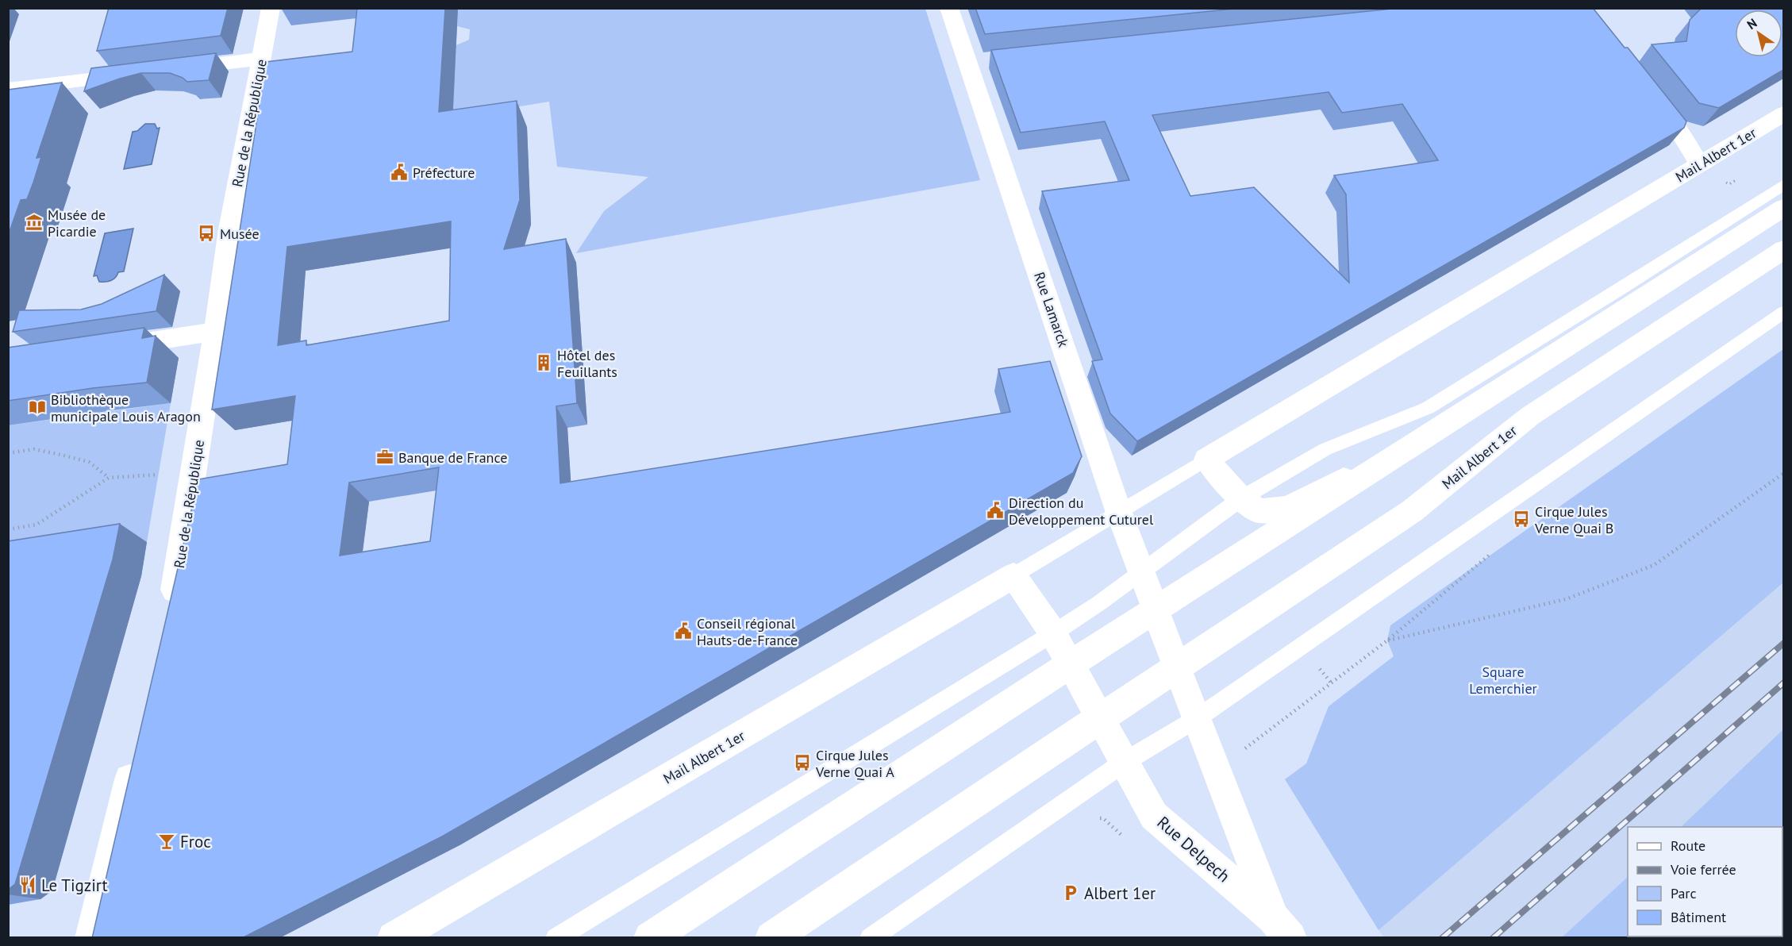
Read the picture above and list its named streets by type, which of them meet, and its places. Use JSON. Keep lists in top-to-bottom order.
{
  "streets": {
    "street": [
      "Rue de la République",
      "Mail Albert 1er",
      "Rue Lamarck",
      "Rue Delpech"
    ]
  },
  "crossings": [
    ["Mail Albert 1er", "Rue Lamarck"],
    ["Mail Albert 1er", "Rue Delpech"]
  ],
  "parks": ["Square Lemerchier"],
  "places": {
    "public building": ["Préfecture", "Direction du Développement Cuturel", "Conseil régional Hauts-de-France"],
    "museum": ["Musée de Picardie"],
    "bus stop": ["Musée", "Cirque Jules Verne Quai B", "Cirque Jules Verne Quai A"],
    "building": ["Hôtel des Feuillants"],
    "library": ["Bibliothèque municipale Louis Aragon"],
    "office": ["Banque de France"],
    "bar": ["Froc"],
    "restaurant": ["Le Tigzirt"],
    "parking": ["Albert 1er"]
  },
  "legend": [
    "Route",
    "Voie ferrée",
    "Parc",
    "Bâtiment"
  ],
  "north": "top left"
}
